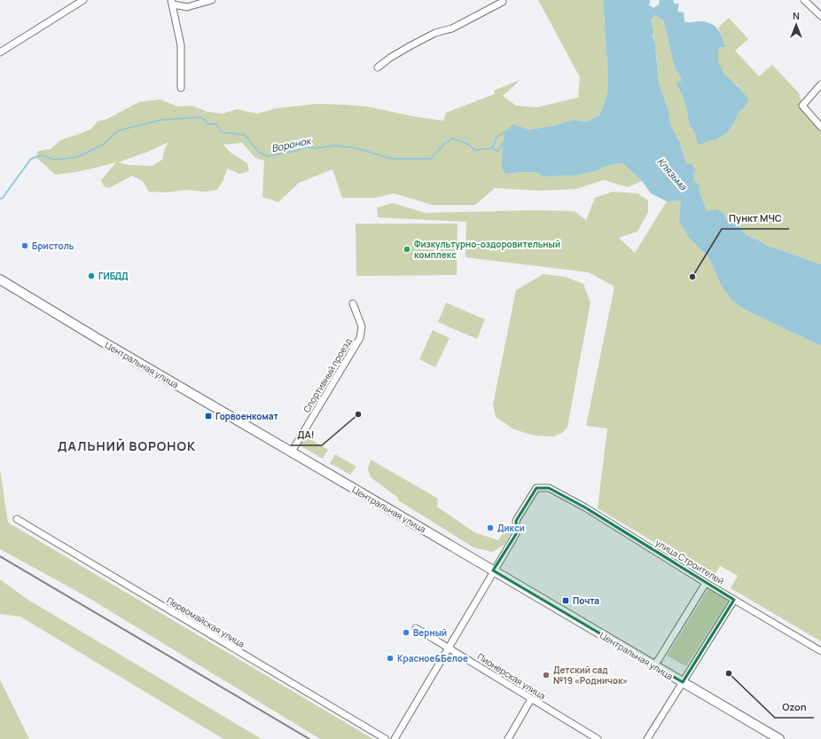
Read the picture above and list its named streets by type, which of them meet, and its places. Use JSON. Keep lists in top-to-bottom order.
{
  "streets": {
    "main road": ["Центральная улица"],
    "street": [
      "Спортивный проезд",
      "улица Строителей",
      "Первомайская улица",
      "Пионерская улица"
    ]
  },
  "crossings": [
    ["Центральная улица", "Спортивный проезд"],
    ["Центральная улица", "улица Строителей"]
  ],
  "districts": ["ДАЛЬНИЙ ВОРОНОК"],
  "water": ["Воронок", "Клязьма"],
  "places": {
    "other": [
      "Бристоль",
      "Физкультурно-оздоровительный комплекс",
      "ГИБДД",
      "Пункт МЧС",
      "ДА!",
      "Дикси",
      "Верный",
      "Красное&Белое",
      "Ozon",
      "Детский сад №19 «Родничок»"
    ],
    "transit": ["Горвоенкомат", "Почта"]
  },
  "north": "top"
}
